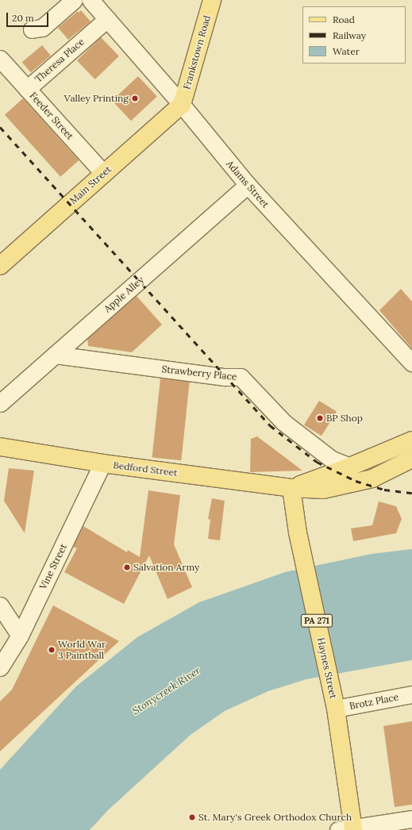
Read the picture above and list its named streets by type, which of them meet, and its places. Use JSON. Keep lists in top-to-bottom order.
{
  "streets": {
    "main road": [
      "Frankstown Road",
      "Main Street",
      "Bedford Street",
      "PA 271",
      "Haynes Street"
    ],
    "street": [
      "Theresa Place",
      "Feeder Street",
      "Adams Street",
      "Apple Alley",
      "Strawberry Place",
      "Vine Street",
      "Brotz Place"
    ]
  },
  "crossings": [
    ["Frankstown Road", "Adams Street"],
    ["Frankstown Road", "Main Street"],
    ["Theresa Place", "Feeder Street"],
    ["Theresa Place", "Adams Street"],
    ["Feeder Street", "Main Street"],
    ["Adams Street", "Main Street"],
    ["Adams Street", "Apple Alley"],
    ["Apple Alley", "Strawberry Place"],
    ["Strawberry Place", "Bedford Street"],
    ["Bedford Street", "Vine Street"],
    ["Bedford Street", "Haynes Street"],
    ["Haynes Street", "Brotz Place"]
  ],
  "water": ["Stonycreek River"],
  "places": [
    "Valley Printing",
    "BP Shop",
    "Salvation Army",
    "World War 3 Paintball",
    "St. Mary's Greek Orthodox Church"
  ],
  "legend": ["Road", "Railway", "Water"],
  "scale_bar": "20 m"
}
